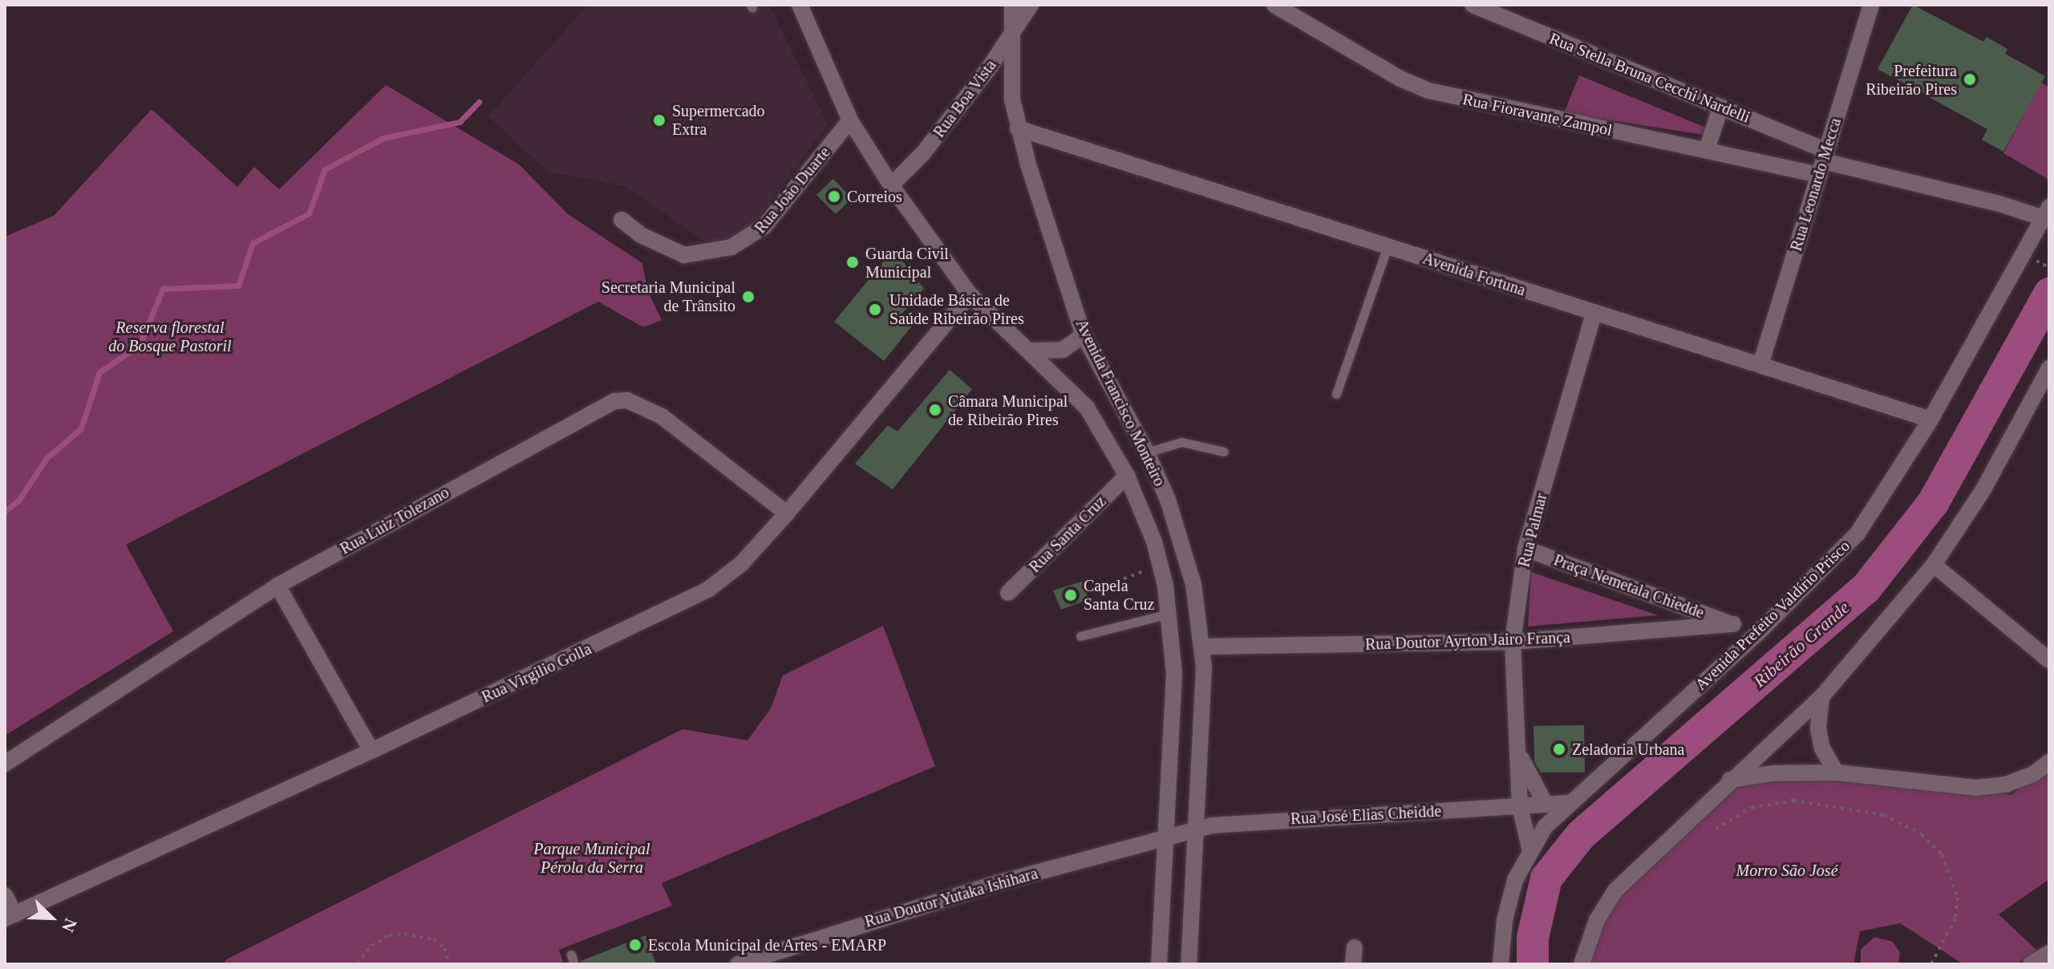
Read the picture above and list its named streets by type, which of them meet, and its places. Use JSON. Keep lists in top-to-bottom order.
{
  "streets": {
    "street": [
      "Rua Stella Bruna Cecchi Nardelli",
      "Rua Boa Vista",
      "Rua Fioravante Zampol",
      "Rua Leonardo Mecca",
      "Rua João Duarte",
      "Avenida Fortuna",
      "Avenida Francisco Monteiro",
      "Rua Luiz Tolezano",
      "Rua Palmar",
      "Rua Santa Cruz",
      "Praça Nemetala Chiedde",
      "Avenida Prefeito Valdírio Prisco",
      "Rua Doutor Ayrton Jairo França",
      "Rua Virgilio Golla",
      "Rua José Elias Cheidde",
      "Rua Doutor Yutaka Ishihara"
    ]
  },
  "crossings": [
    ["Rua Stella Bruna Cecchi Nardelli", "Rua Fioravante Zampol"],
    ["Rua Stella Bruna Cecchi Nardelli", "Rua Leonardo Mecca"],
    ["Rua Boa Vista", "Avenida Francisco Monteiro"],
    ["Rua Fioravante Zampol", "Rua Leonardo Mecca"],
    ["Rua Leonardo Mecca", "Avenida Fortuna"],
    ["Rua João Duarte", "Avenida Francisco Monteiro"],
    ["Avenida Fortuna", "Avenida Francisco Monteiro"],
    ["Avenida Fortuna", "Rua Palmar"],
    ["Avenida Fortuna", "Avenida Prefeito Valdírio Prisco"],
    ["Avenida Francisco Monteiro", "Rua Santa Cruz"],
    ["Avenida Francisco Monteiro", "Rua Doutor Ayrton Jairo França"],
    ["Avenida Francisco Monteiro", "Rua Virgilio Golla"],
    ["Avenida Francisco Monteiro", "Rua José Elias Cheidde"],
    ["Avenida Francisco Monteiro", "Rua Doutor Yutaka Ishihara"],
    ["Rua Luiz Tolezano", "Rua Virgilio Golla"],
    ["Rua Palmar", "Praça Nemetala Chiedde"],
    ["Rua Palmar", "Avenida Prefeito Valdírio Prisco"],
    ["Rua Palmar", "Rua Doutor Ayrton Jairo França"],
    ["Rua Palmar", "Rua José Elias Cheidde"],
    ["Praça Nemetala Chiedde", "Rua Doutor Ayrton Jairo França"],
    ["Avenida Prefeito Valdírio Prisco", "Rua José Elias Cheidde"],
    ["Rua José Elias Cheidde", "Rua Doutor Yutaka Ishihara"]
  ],
  "water": ["Ribeirão Grande"],
  "parks": ["Reserva florestal do Bosque Pastoril", "Parque Municipal Pérola da Serra", "Morro São José"],
  "places": [
    "Prefeitura Ribeirão Pires",
    "Supermercado Extra",
    "Correios",
    "Guarda Civil Municipal",
    "Secretaria Municipal de Trânsito",
    "Unidade Básica de Saúde Ribeirão Pires",
    "Câmara Municipal de Ribeirão Pires",
    "Capela Santa Cruz",
    "Zeladoria Urbana",
    "Escola Municipal de Artes - EMARP"
  ],
  "north": "bottom right"
}
